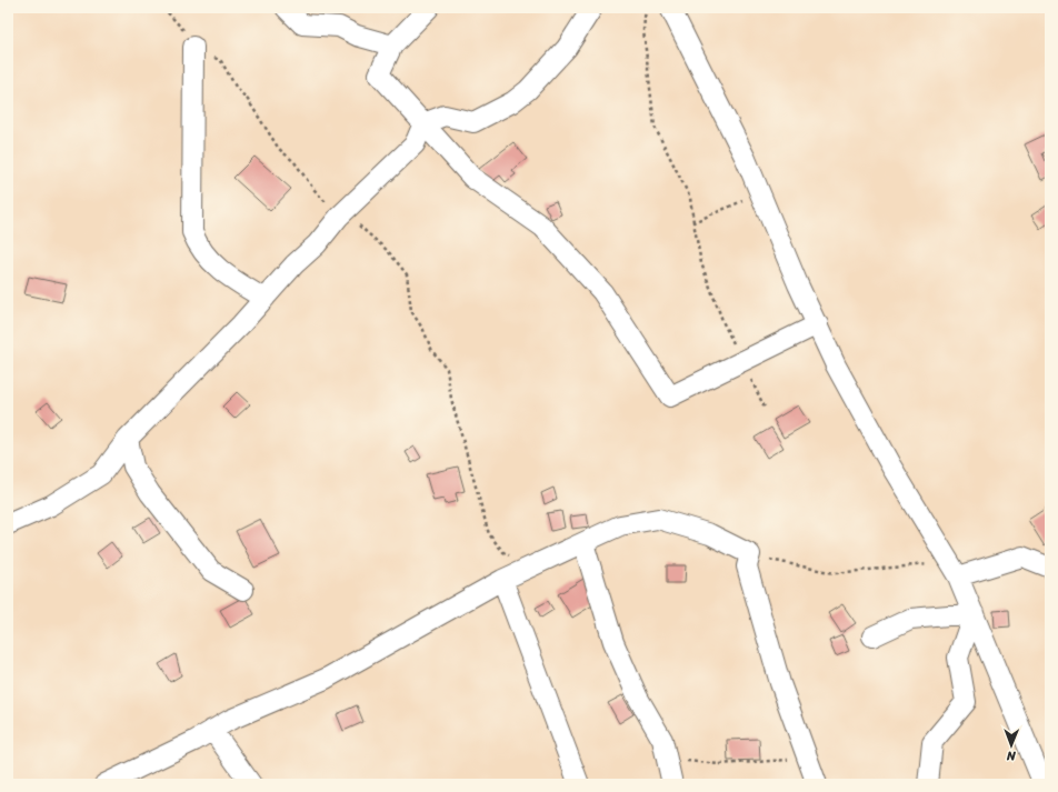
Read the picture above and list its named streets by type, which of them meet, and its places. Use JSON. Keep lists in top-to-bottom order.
{
  "north": "bottom"
}
